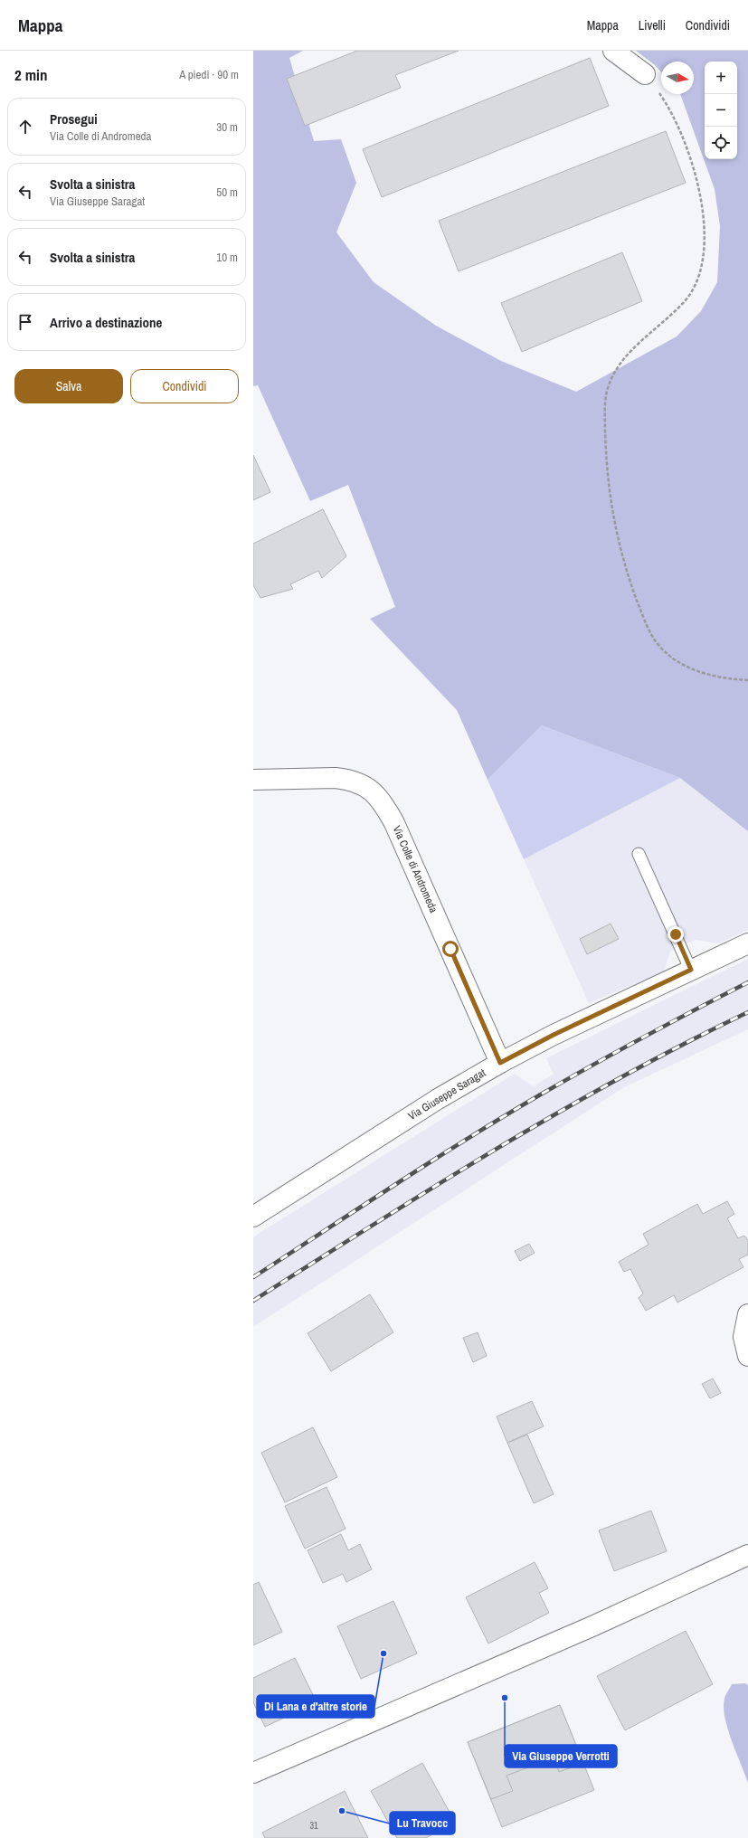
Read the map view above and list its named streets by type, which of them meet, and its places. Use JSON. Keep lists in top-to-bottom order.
{
  "streets": {
    "street": ["Via Colle di Andromeda", "Via Giuseppe Saragat"]
  },
  "crossings": [
    ["Via Colle di Andromeda", "Via Giuseppe Saragat"]
  ],
  "places": ["Di Lana e d'altre storie", "Via Giuseppe Verrotti", "Lu Travocc"],
  "house_numbers": ["31"],
  "north": "right",
  "page": {
    "header": "Mappa",
    "nav": ["Mappa", "Livelli", "Condividi"],
    "heading": ["2 min", "A piedi · 90 m"],
    "map_buttons": ["+", "−"],
    "list": [
      ["Prosegui", "Via Colle di Andromeda", "30 m"],
      ["Svolta a sinistra", "Via Giuseppe Saragat", "50 m"],
      ["Svolta a sinistra", "10 m"],
      "Arrivo a destinazione"
    ],
    "buttons": ["Salva", "Condividi"]
  }
}
